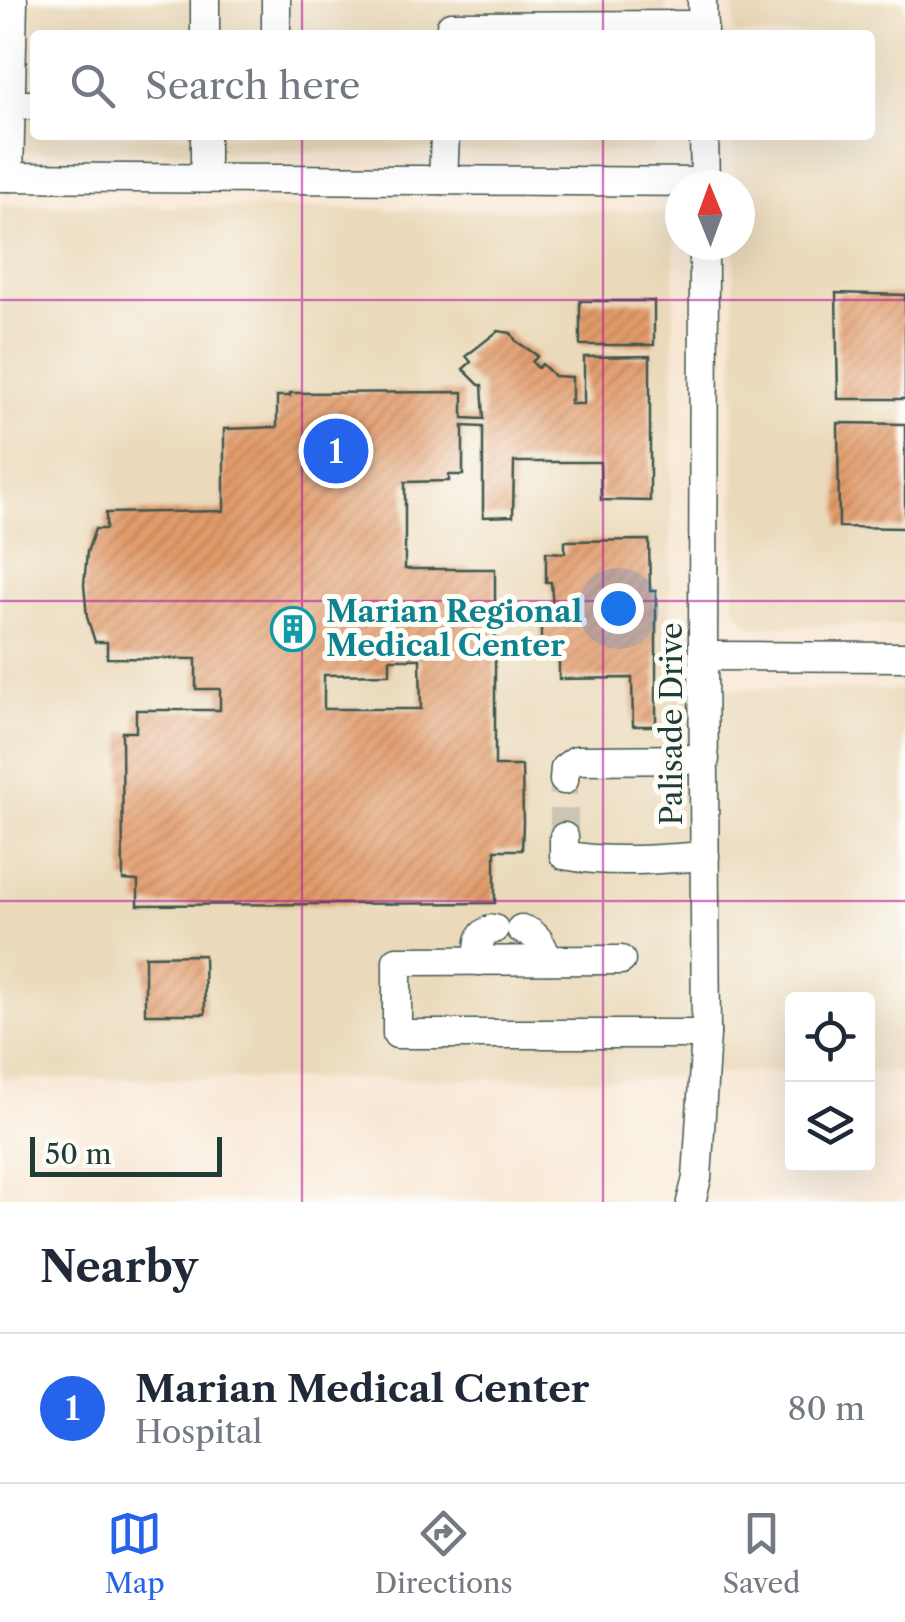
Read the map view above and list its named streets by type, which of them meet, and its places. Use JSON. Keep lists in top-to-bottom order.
{
  "streets": {
    "street": ["Palisade Drive"]
  },
  "places": {
    "building": ["Marian Regional Medical Center"]
  },
  "scale_bar": "50 m",
  "north": "top",
  "page": {
    "search": "Search here",
    "pins": "1",
    "scale": "50 m",
    "heading": "Nearby",
    "list": [
      {
        "mark": "1",
        "name": "Marian Medical Center",
        "note": "Hospital",
        "value": "80 m"
      }
    ],
    "nav": ["Map", "Directions", "Saved"]
  }
}
